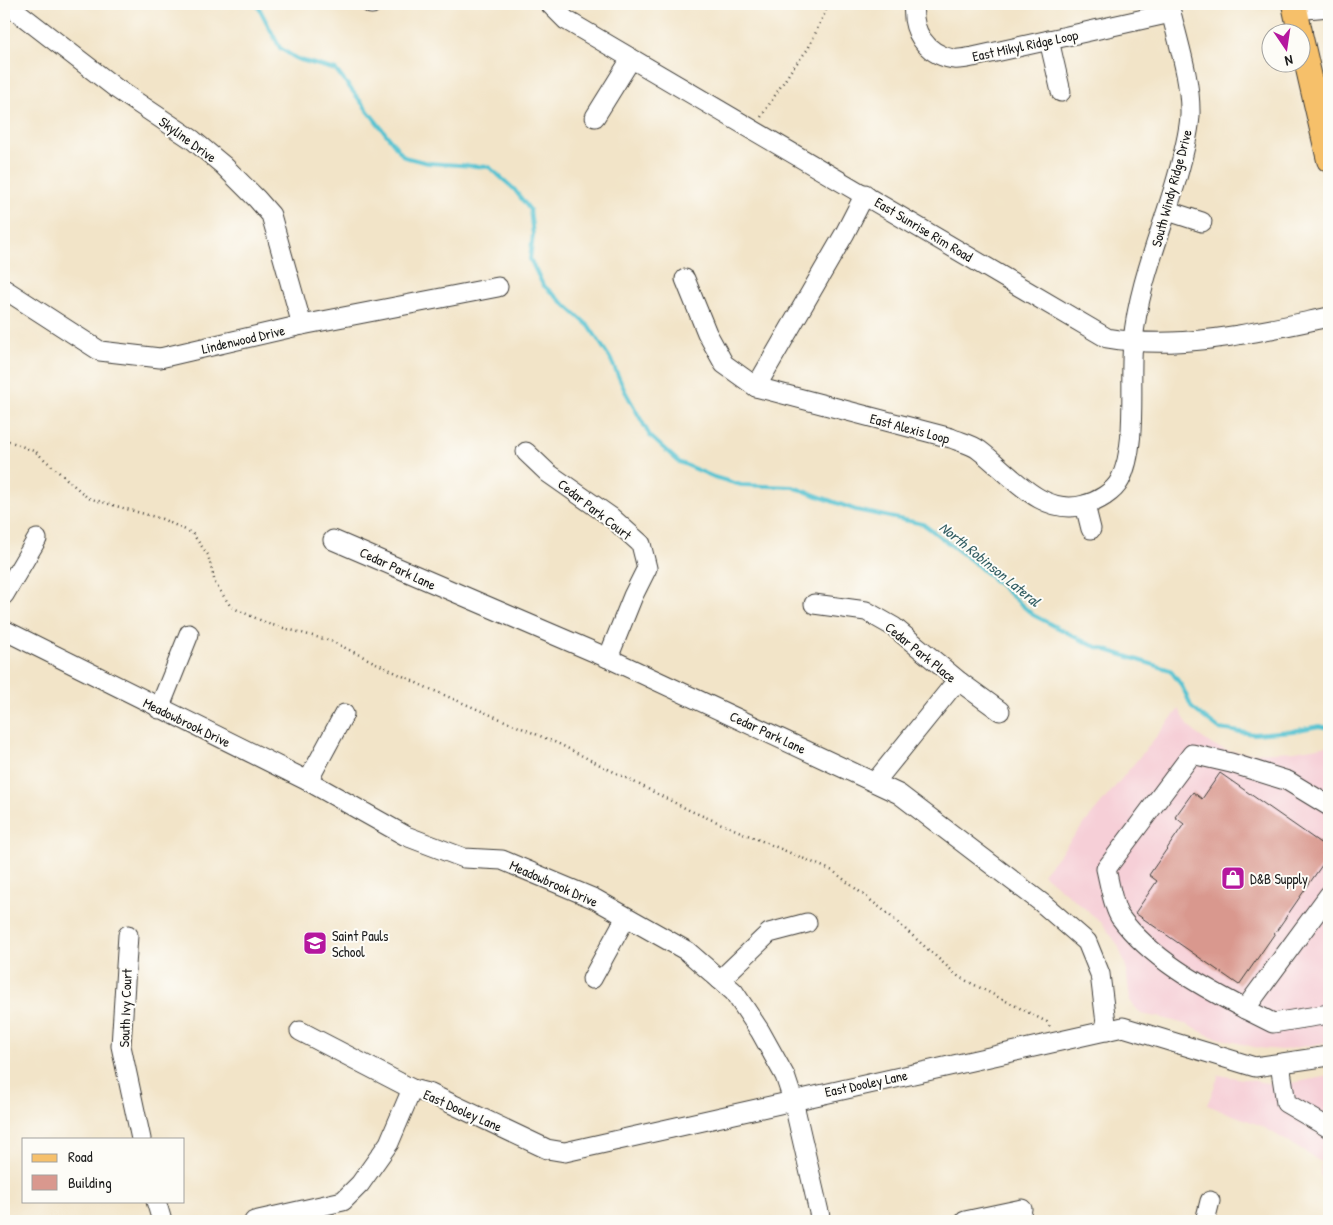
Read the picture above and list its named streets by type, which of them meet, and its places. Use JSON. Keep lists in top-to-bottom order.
{
  "streets": {
    "street": [
      "East Mikyl Ridge Loop",
      "Skyline Drive",
      "South Windy Ridge Drive",
      "East Sunrise Rim Road",
      "Lindenwood Drive",
      "East Alexis Loop",
      "Cedar Park Court",
      "Cedar Park Lane",
      "Cedar Park Place",
      "Meadowbrook Drive",
      "South Ivy Court",
      "East Dooley Lane"
    ]
  },
  "crossings": [
    ["East Mikyl Ridge Loop", "South Windy Ridge Drive"],
    ["Skyline Drive", "Lindenwood Drive"],
    ["South Windy Ridge Drive", "East Sunrise Rim Road"],
    ["South Windy Ridge Drive", "East Alexis Loop"],
    ["East Sunrise Rim Road", "East Alexis Loop"],
    ["Cedar Park Court", "Cedar Park Lane"],
    ["Cedar Park Lane", "Cedar Park Place"],
    ["Cedar Park Lane", "East Dooley Lane"],
    ["Meadowbrook Drive", "East Dooley Lane"]
  ],
  "water": ["North Robinson Lateral"],
  "places": {
    "shop": ["D&B Supply"],
    "school or university": ["Saint Pauls School"]
  },
  "legend": ["Road", "Building"],
  "north": "bottom"
}
